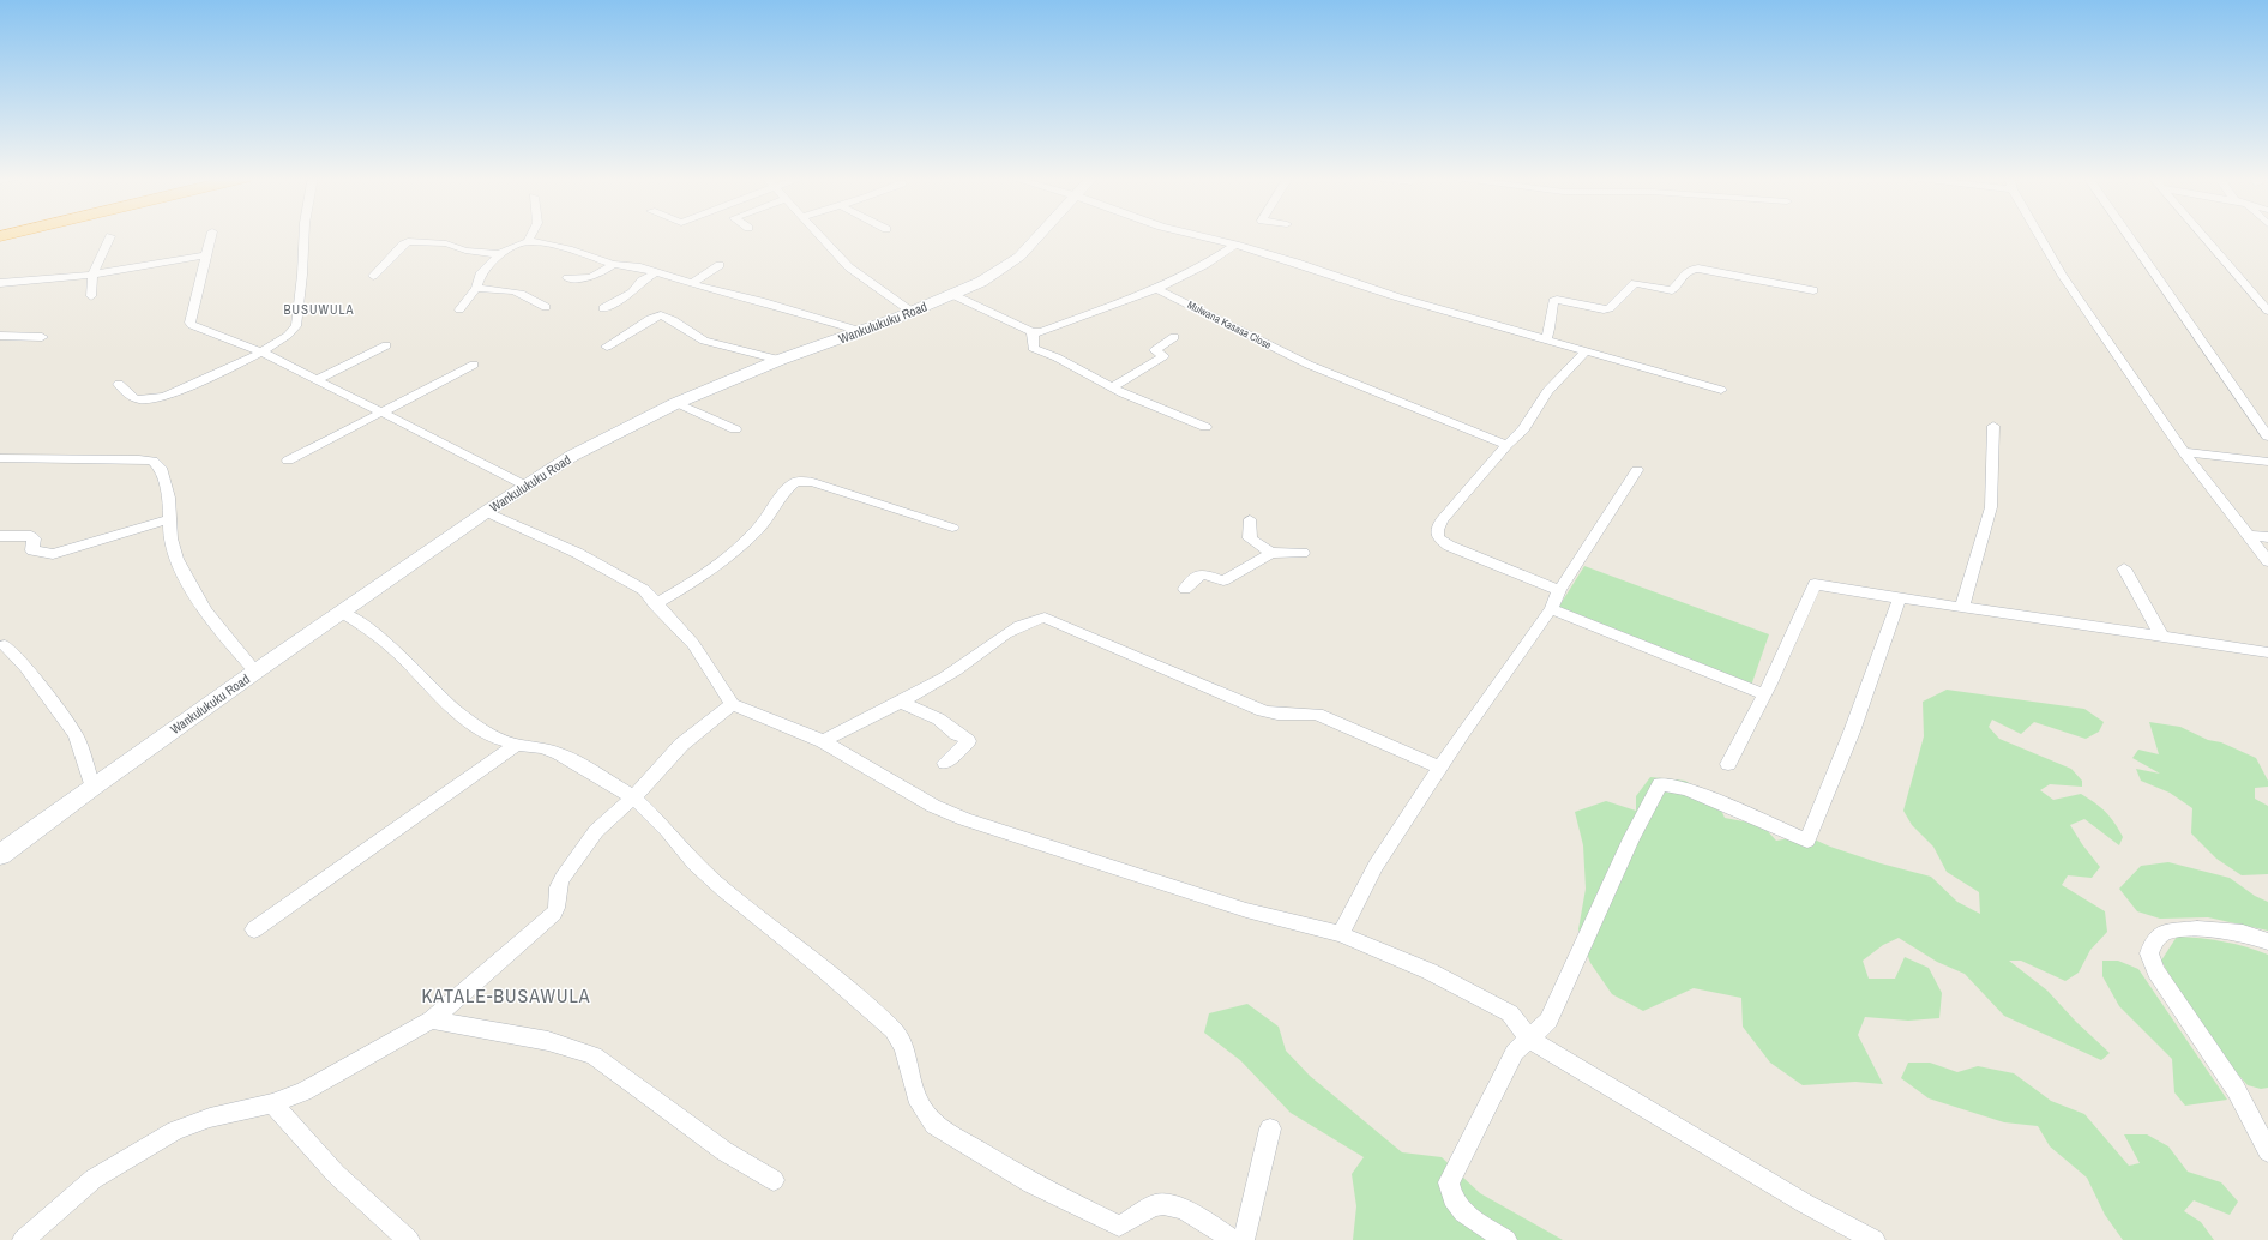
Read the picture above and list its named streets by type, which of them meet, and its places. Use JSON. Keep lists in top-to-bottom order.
{
  "streets": {
    "main road": ["Wankulukuku Road"],
    "street": ["Mulwana Kasasa Close"]
  },
  "districts": ["BUSUWULA", "KATALE-BUSAWULA"]
}
